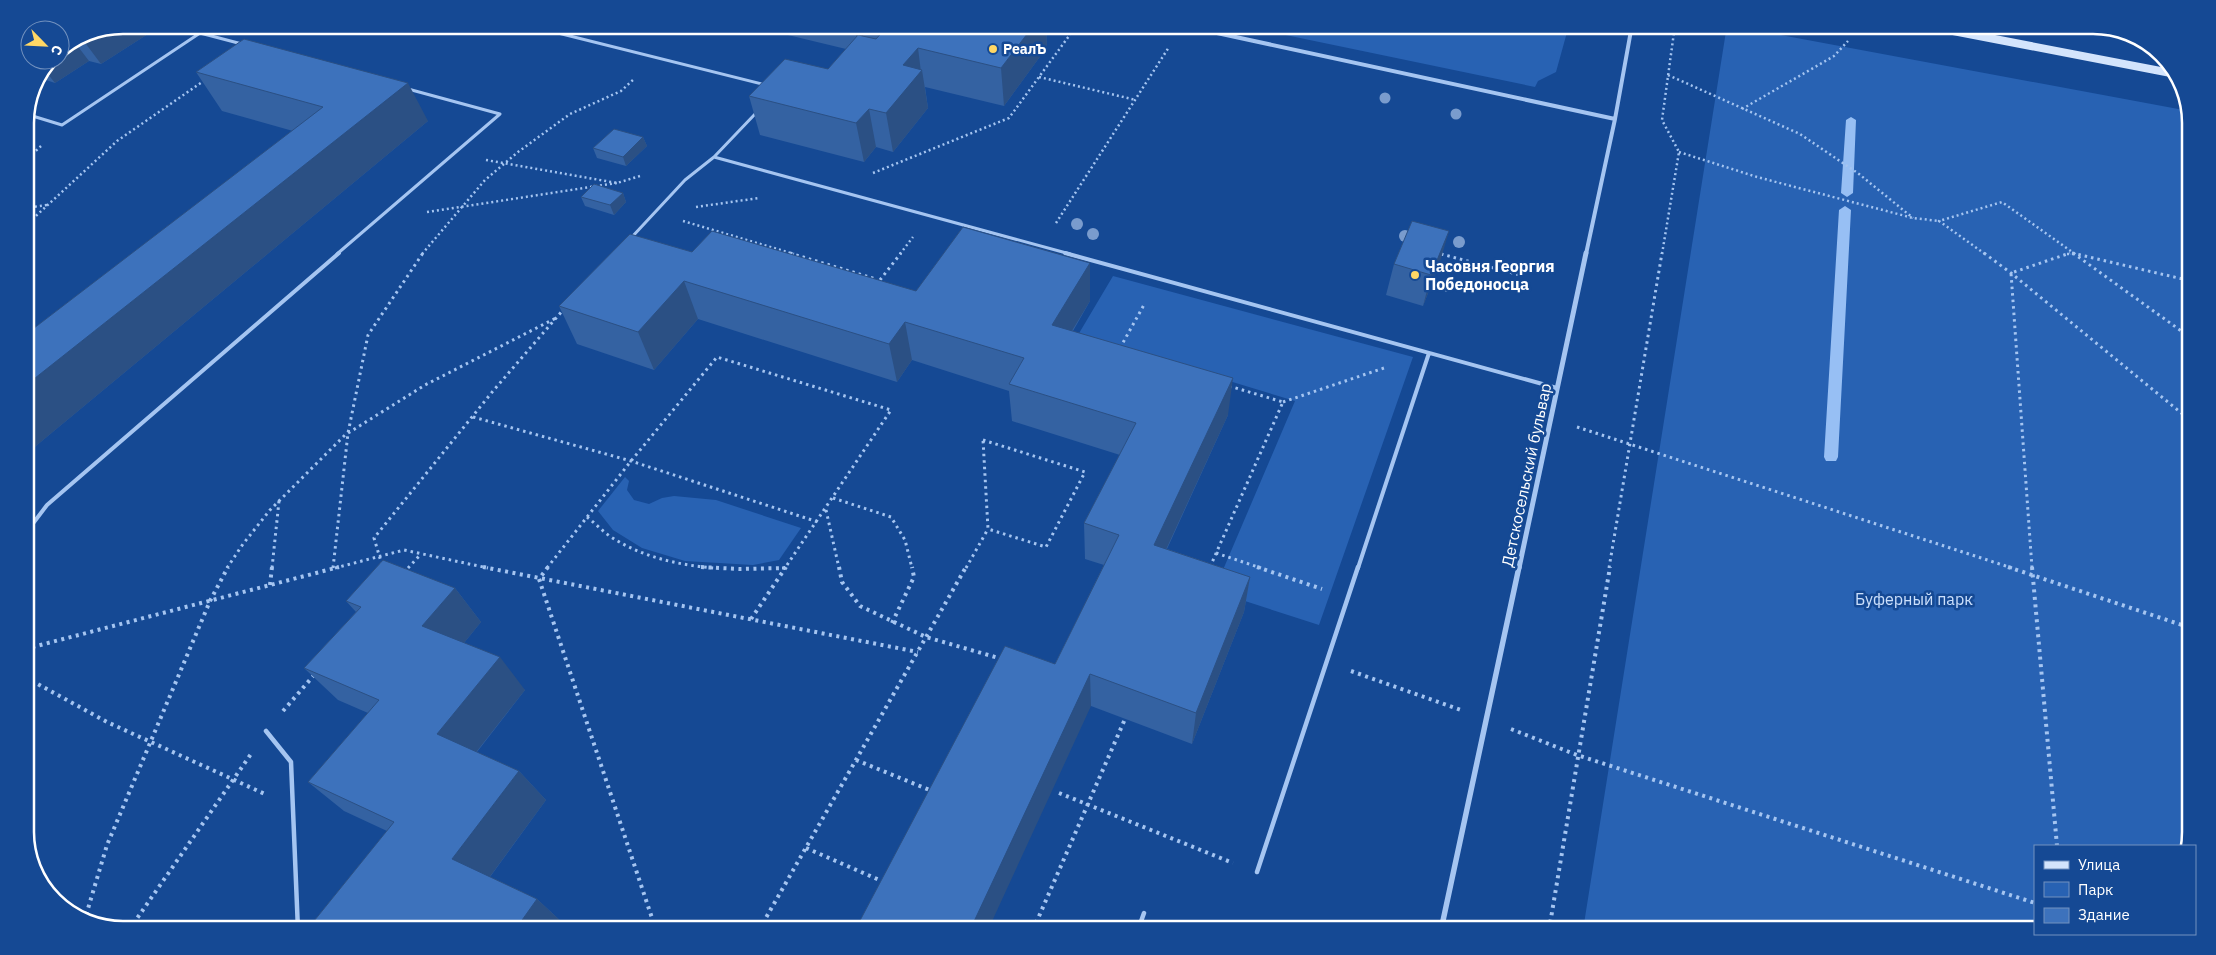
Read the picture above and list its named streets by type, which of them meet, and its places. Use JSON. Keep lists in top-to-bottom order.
{
  "streets": {
    "street": ["Детскосельский бульвар"]
  },
  "parks": ["Буферный парк"],
  "places": ["РеалЪ", "Часовня Георгия Победоносца"],
  "legend": ["Улица", "Парк", "Здание"],
  "north": "bottom right"
}
